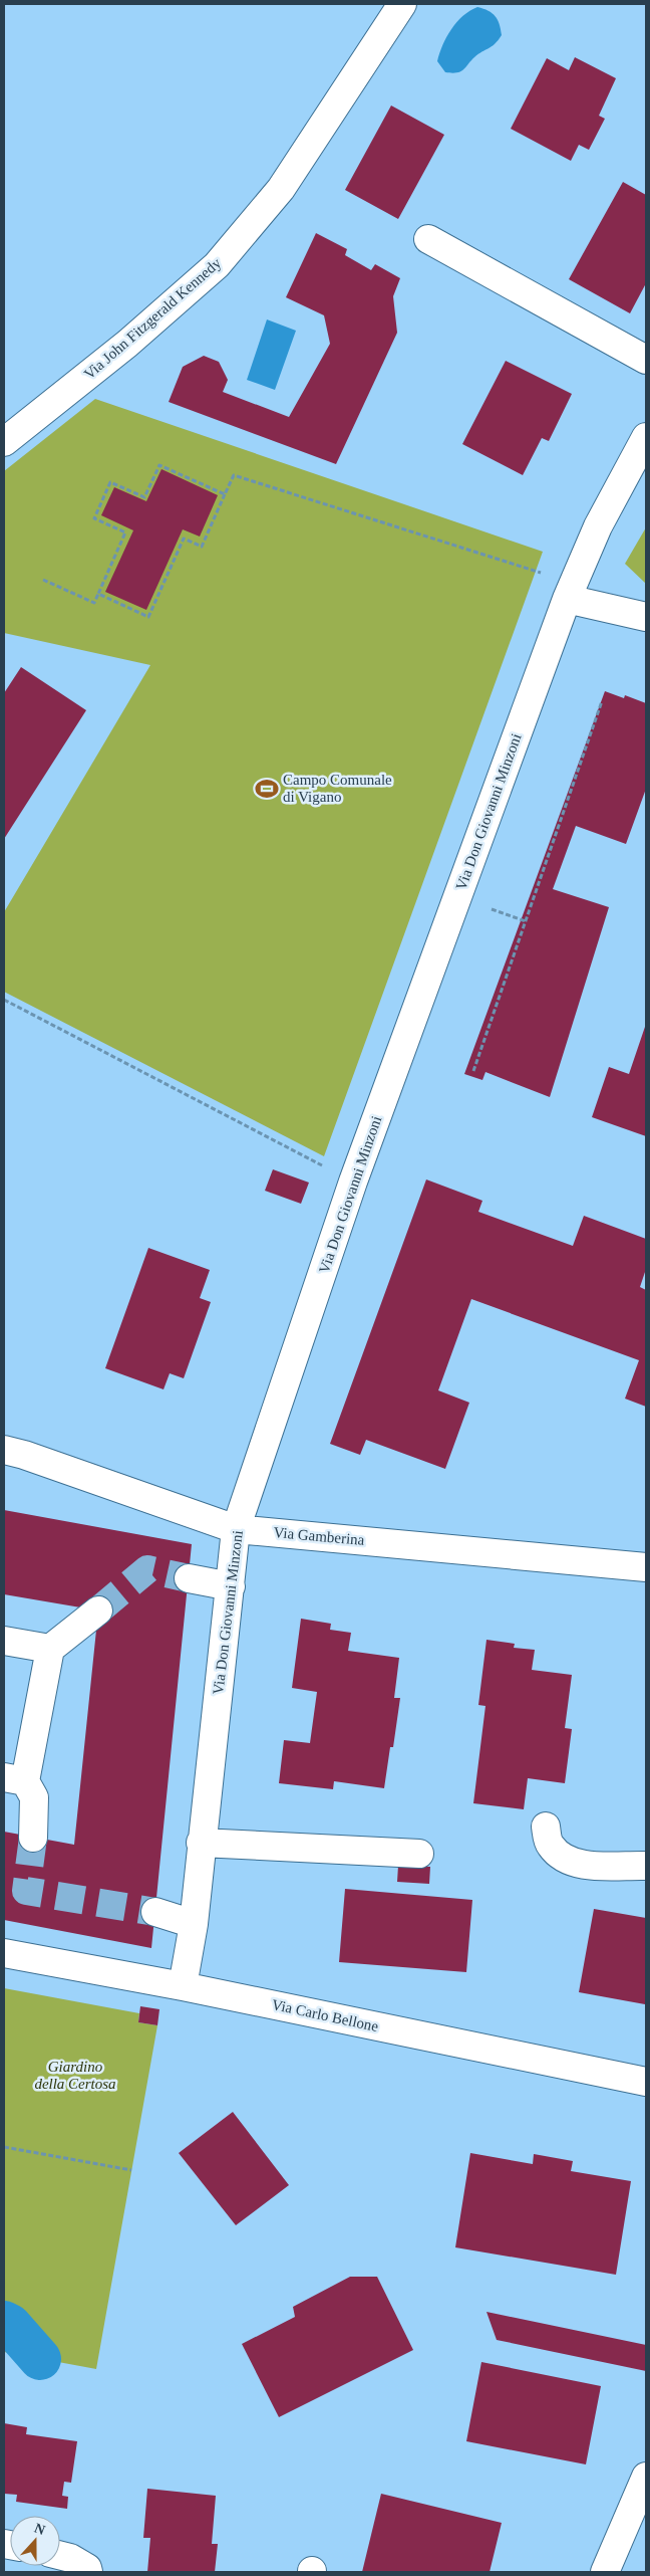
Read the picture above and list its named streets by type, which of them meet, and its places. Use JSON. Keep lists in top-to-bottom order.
{
  "streets": {
    "street": [
      "Via John Fitzgerald Kennedy",
      "Via Don Giovanni Minzoni",
      "Via Gamberina",
      "Via Carlo Bellone"
    ]
  },
  "crossings": [
    ["Via Don Giovanni Minzoni", "Via Gamberina"],
    ["Via Don Giovanni Minzoni", "Via Carlo Bellone"]
  ],
  "parks": ["Giardino della Certosa"],
  "places": {
    "sports": ["Campo Comunale di Vigano"]
  },
  "north": "top"
}
